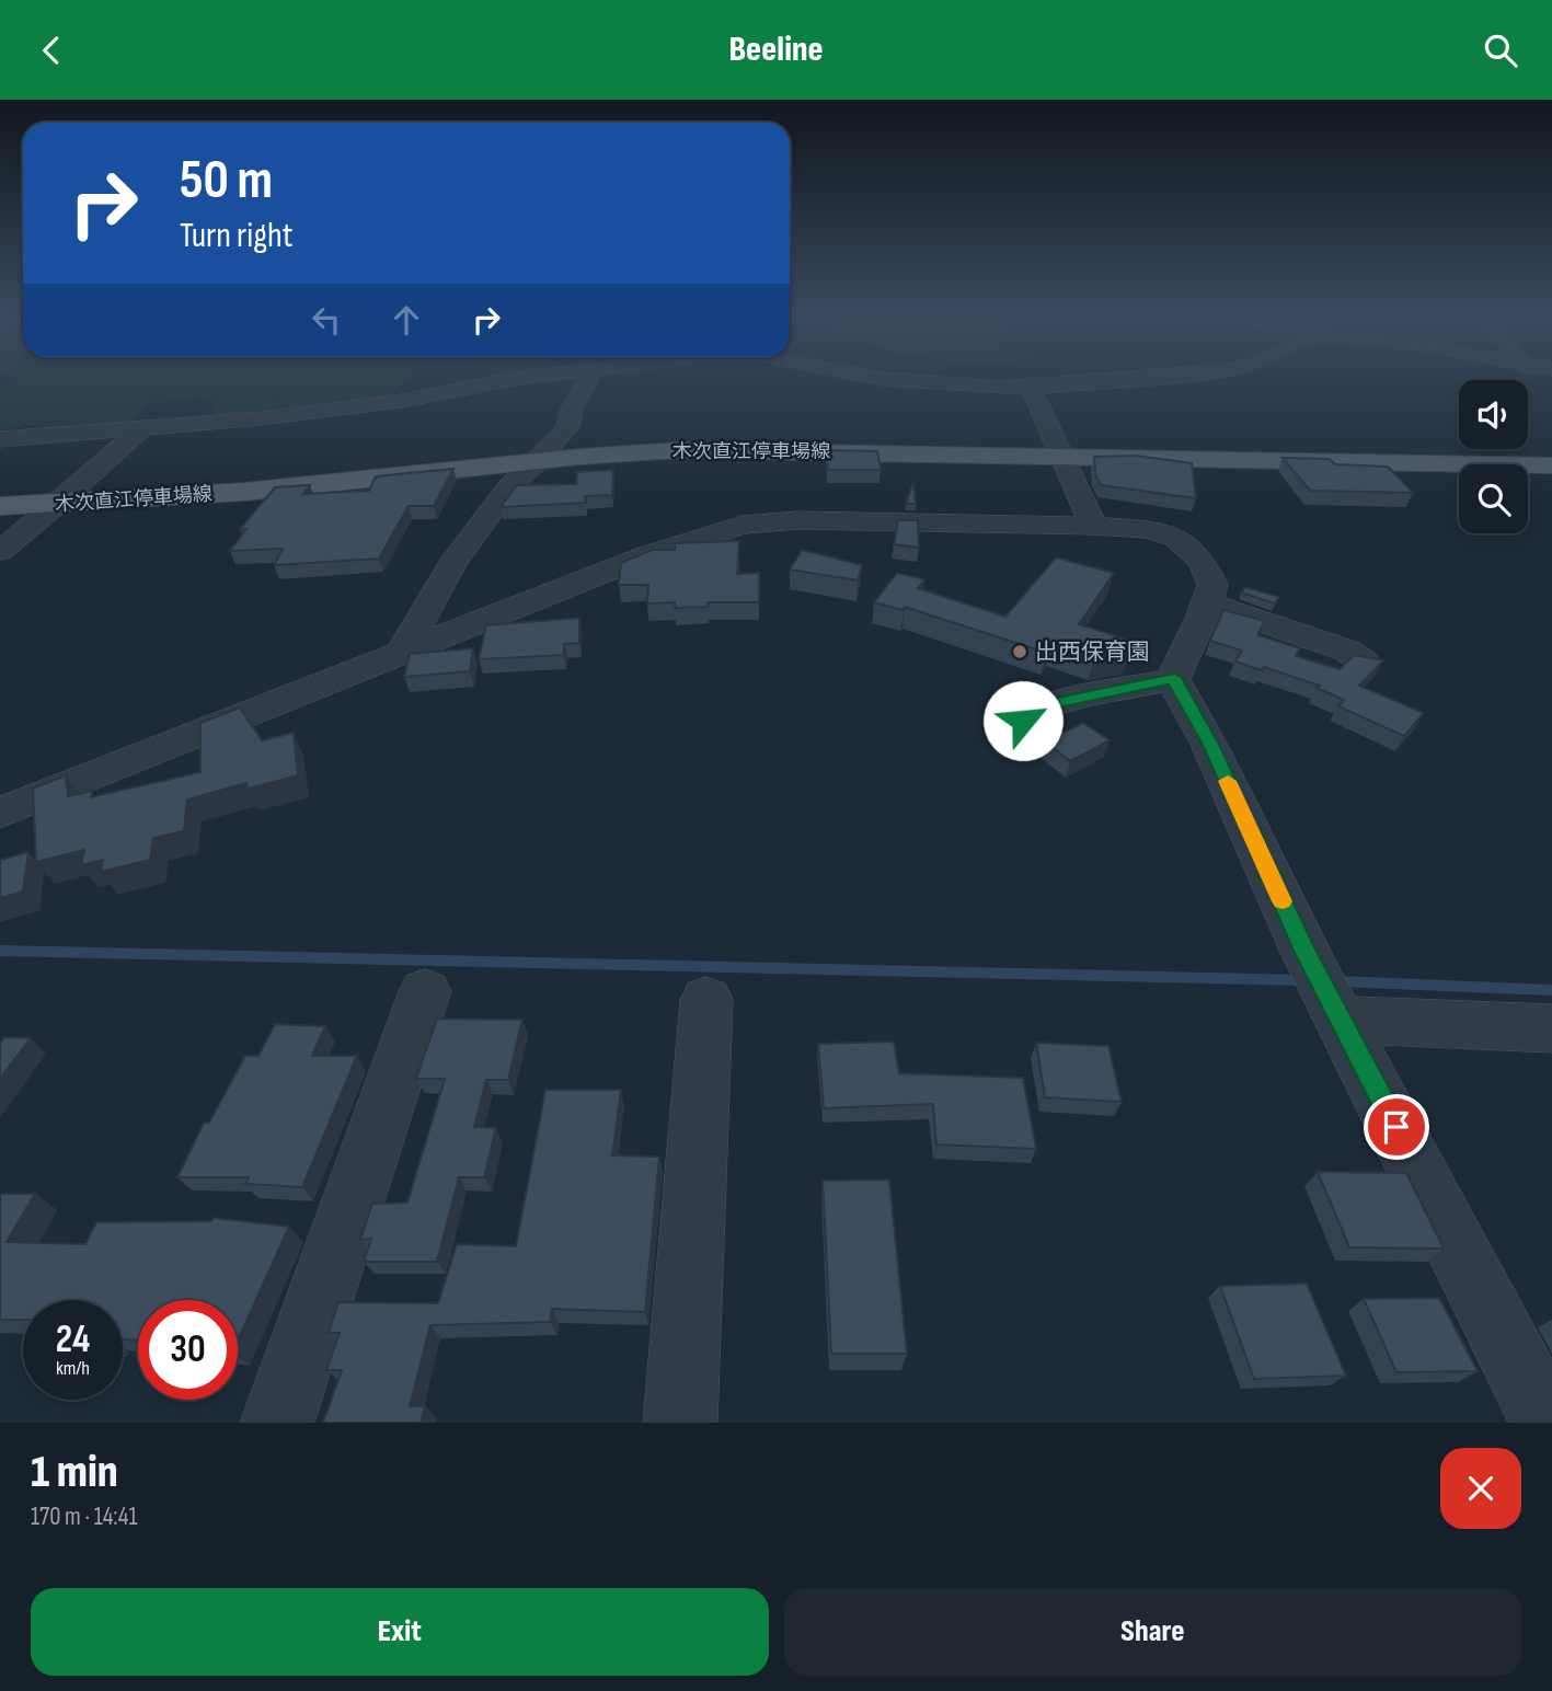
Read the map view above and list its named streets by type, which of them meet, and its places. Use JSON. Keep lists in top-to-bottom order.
{
  "streets": {
    "main road": ["木次直江停車場線"]
  },
  "places": ["出西保育園"],
  "page": {
    "header": "Beeline",
    "turn": ["50 m", "Turn right"],
    "speed": "24 km/h",
    "limit": "30",
    "heading": ["1 min", "170 m · 14:41"],
    "buttons": ["Exit", "Share"]
  }
}
